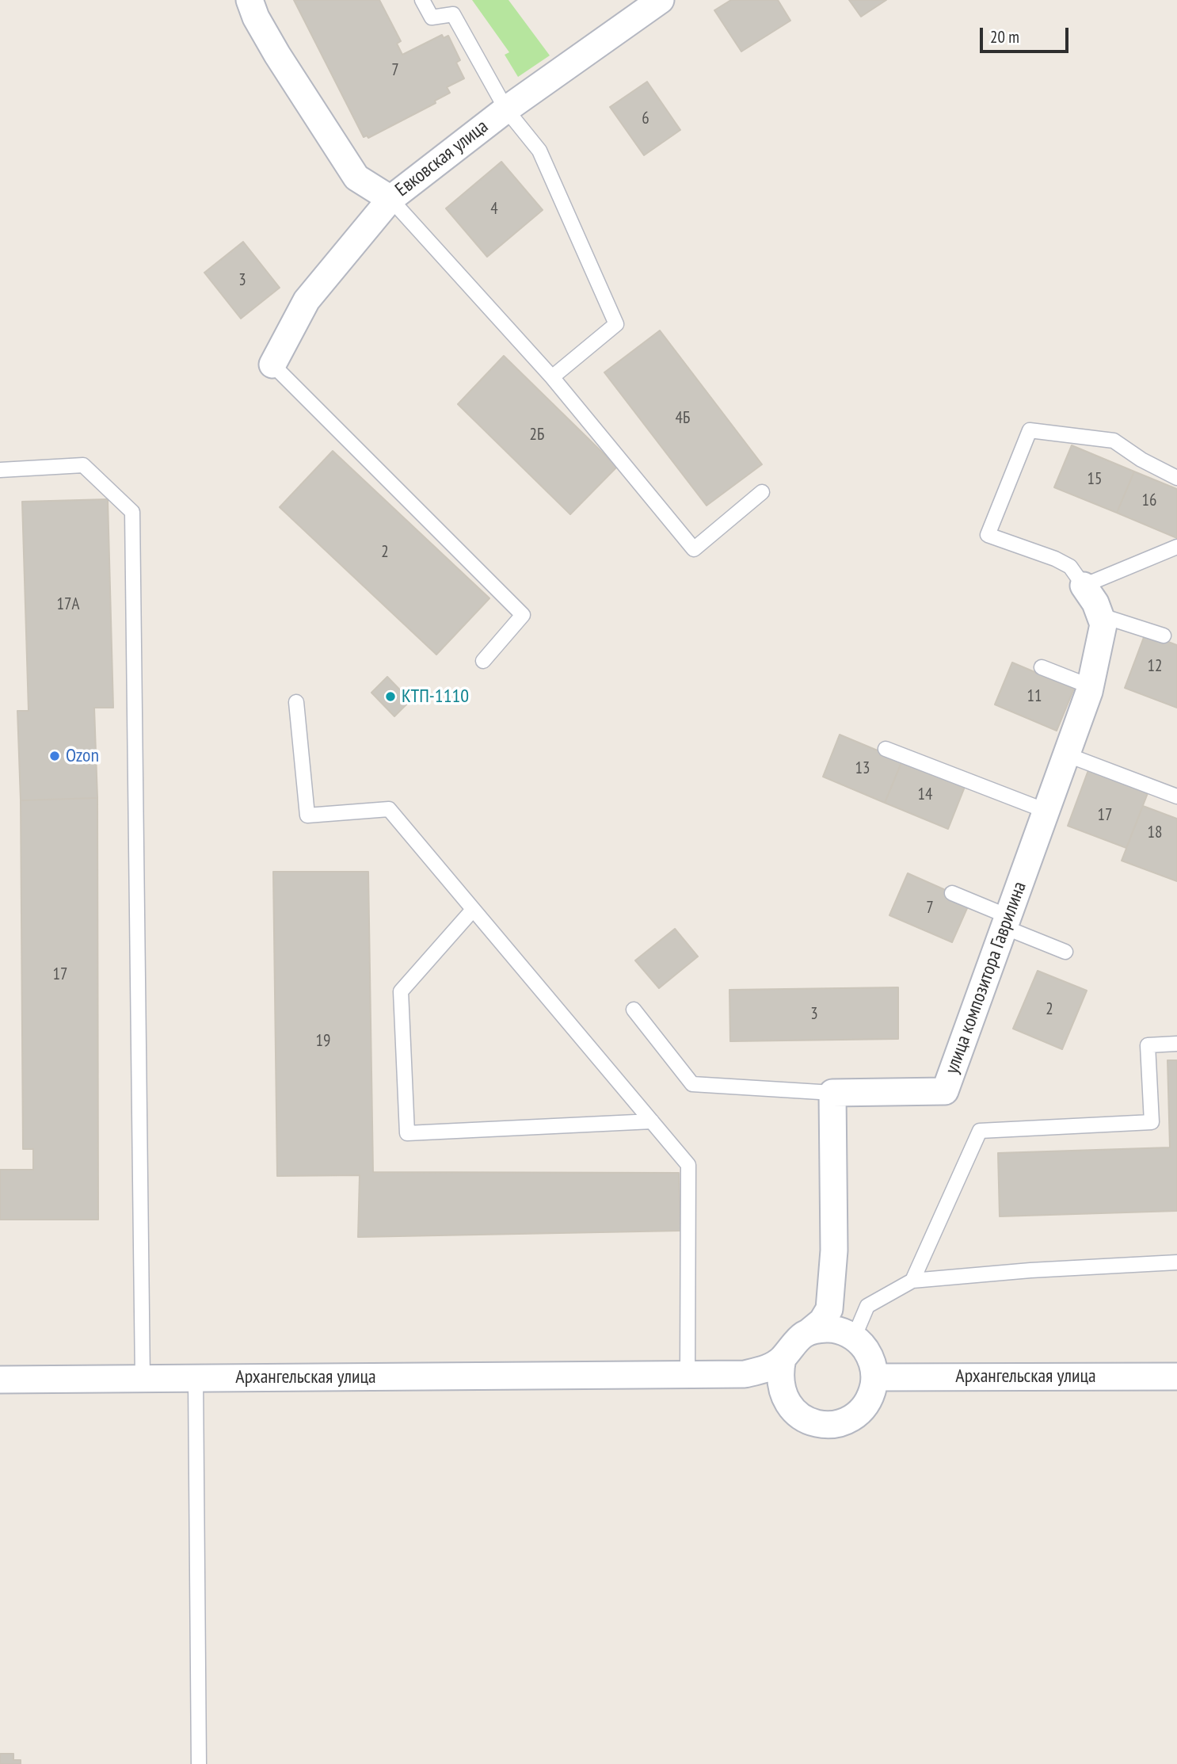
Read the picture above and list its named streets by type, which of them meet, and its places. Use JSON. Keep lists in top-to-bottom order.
{
  "streets": {
    "street": ["Евковская улица", "улица композитора Гаврилина", "Архангельская улица"]
  },
  "places": ["КТП-1110", "Ozon"],
  "house_numbers": [
    "7",
    "6",
    "4",
    "3",
    "4Б",
    "2Б",
    "15",
    "16",
    "2",
    "17А",
    "12",
    "11",
    "13",
    "14",
    "17",
    "18",
    "7",
    "17",
    "2",
    "3",
    "19"
  ],
  "scale_bar": "20 m"
}
